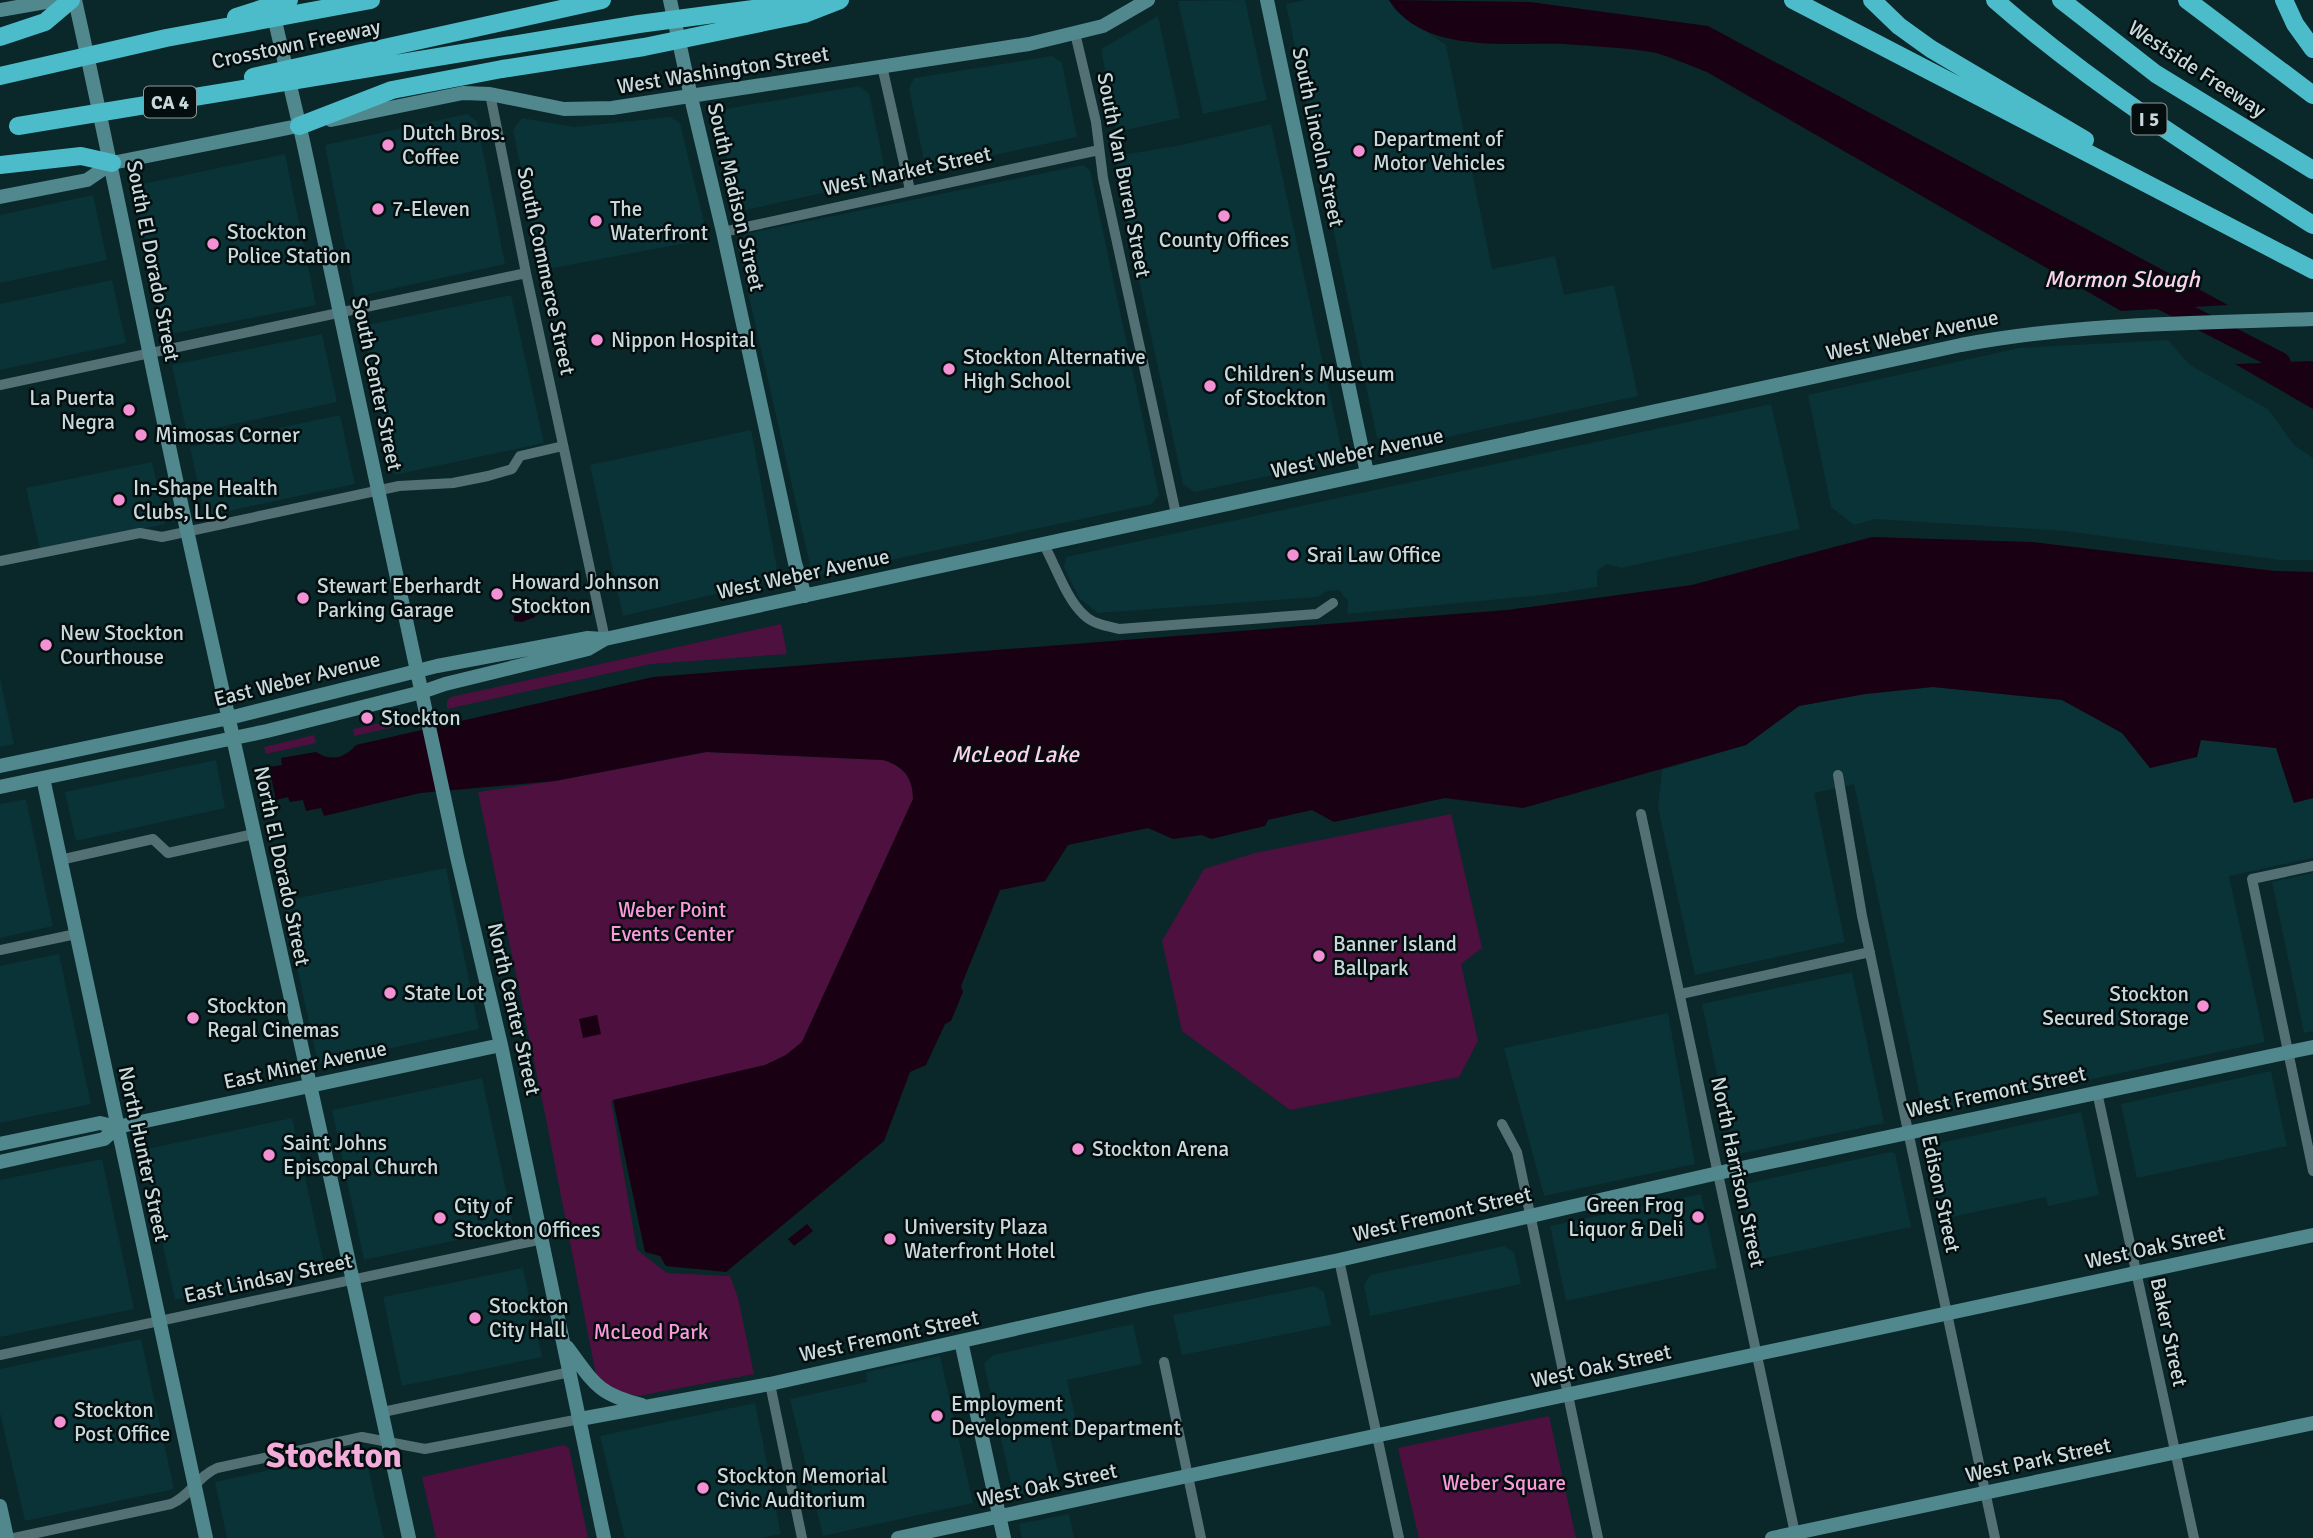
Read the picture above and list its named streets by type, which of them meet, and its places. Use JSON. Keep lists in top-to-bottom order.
{
  "streets": {
    "highway": [
      "Crosstown Freeway",
      "Westside Freeway",
      "CA 4",
      "I 5"
    ],
    "street": [
      "West Washington Street",
      "South Lincoln Street",
      "West Market Street",
      "South Van Buren Street",
      "South Madison Street",
      "South El Dorado Street",
      "South Commerce Street",
      "West Weber Avenue",
      "South Center Street",
      "East Weber Avenue",
      "North El Dorado Street",
      "North Center Street",
      "East Miner Avenue",
      "West Fremont Street",
      "North Hunter Street",
      "North Harrison Street",
      "Edison Street",
      "West Oak Street",
      "East Lindsay Street",
      "Baker Street",
      "West Park Street"
    ]
  },
  "crossings": [
    ["Crosstown Freeway", "CA 4"],
    ["West Washington Street", "South Van Buren Street"],
    ["West Washington Street", "South Madison Street"],
    ["West Washington Street", "South El Dorado Street"],
    ["West Washington Street", "South Commerce Street"],
    ["West Washington Street", "South Center Street"],
    ["South Lincoln Street", "West Weber Avenue"],
    ["West Market Street", "South Van Buren Street"],
    ["West Market Street", "South Madison Street"],
    ["South Van Buren Street", "West Weber Avenue"],
    ["South Madison Street", "West Weber Avenue"],
    ["South El Dorado Street", "North El Dorado Street"],
    ["South Commerce Street", "West Weber Avenue"],
    ["South Commerce Street", "East Weber Avenue"],
    ["West Weber Avenue", "East Weber Avenue"],
    ["West Weber Avenue", "North Center Street"],
    ["South Center Street", "North Center Street"],
    ["East Weber Avenue", "North El Dorado Street"],
    ["East Weber Avenue", "North Center Street"],
    ["East Weber Avenue", "North Hunter Street"],
    ["North El Dorado Street", "East Miner Avenue"],
    ["North El Dorado Street", "East Lindsay Street"],
    ["North Center Street", "East Miner Avenue"],
    ["North Center Street", "West Fremont Street"],
    ["North Center Street", "East Lindsay Street"],
    ["East Miner Avenue", "North Hunter Street"],
    ["West Fremont Street", "North Harrison Street"],
    ["West Fremont Street", "Edison Street"],
    ["West Fremont Street", "Baker Street"],
    ["North Hunter Street", "East Lindsay Street"],
    ["North Harrison Street", "West Oak Street"],
    ["North Harrison Street", "West Park Street"],
    ["Edison Street", "West Oak Street"],
    ["Edison Street", "West Park Street"],
    ["West Oak Street", "Baker Street"],
    ["Baker Street", "West Park Street"]
  ],
  "districts": ["Stockton"],
  "water": ["Mormon Slough", "McLeod Lake"],
  "parks": ["Weber Point Events Center", "McLeod Park", "Weber Square"],
  "places": [
    "Dutch Bros. Coffee",
    "Department of Motor Vehicles",
    "7-Eleven",
    "County Offices",
    "The Waterfront",
    "Stockton Police Station",
    "Nippon Hospital",
    "Stockton Alternative High School",
    "Children's Museum of Stockton",
    "La Puerta Negra",
    "Mimosas Corner",
    "In-Shape Health Clubs, LLC",
    "Srai Law Office",
    "Howard Johnson Stockton",
    "Stewart Eberhardt Parking Garage",
    "New Stockton Courthouse",
    "Stockton",
    "Banner Island Ballpark",
    "State Lot",
    "Stockton Secured Storage",
    "Stockton Regal Cinemas",
    "Stockton Arena",
    "Saint Johns Episcopal Church",
    "Green Frog Liquor & Deli",
    "City of Stockton Offices",
    "University Plaza Waterfront Hotel",
    "Stockton City Hall",
    "Employment Development Department",
    "Stockton Post Office",
    "Stockton Memorial Civic Auditorium"
  ]
}
